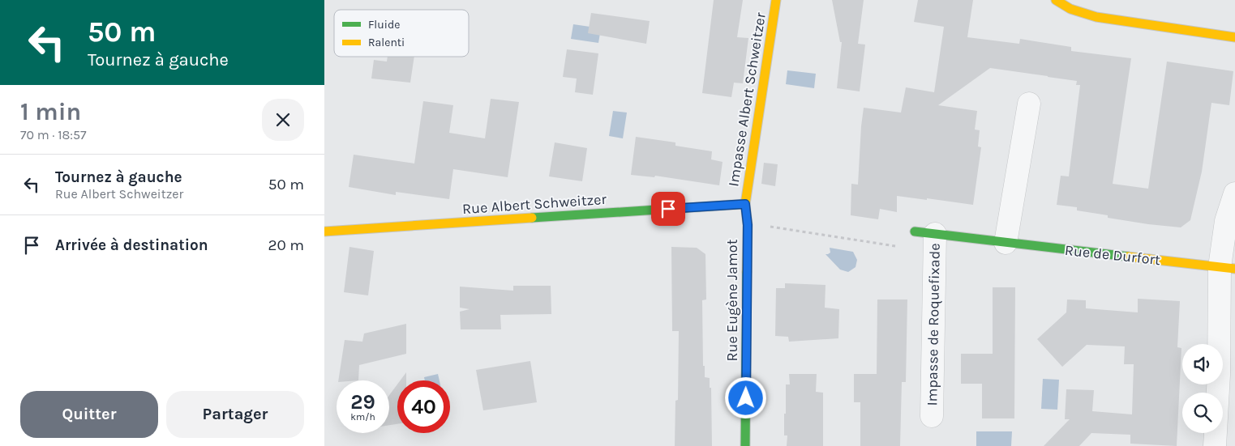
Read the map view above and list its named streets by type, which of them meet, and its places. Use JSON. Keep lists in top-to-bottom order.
{
  "streets": {
    "street": [
      "Impasse Albert Schweitzer",
      "Rue Albert Schweitzer",
      "Rue de Durfort",
      "Rue Eugène Jamot",
      "Impasse de Roquefixade"
    ]
  },
  "crossings": [
    ["Impasse Albert Schweitzer", "Rue Albert Schweitzer"],
    ["Impasse Albert Schweitzer", "Rue Eugène Jamot"],
    ["Rue Albert Schweitzer", "Rue Eugène Jamot"],
    ["Rue de Durfort", "Impasse de Roquefixade"]
  ],
  "legend": ["Fluide", "Ralenti"],
  "page": {
    "turn": ["50 m", "Tournez à gauche"],
    "heading": ["1 min", "70 m · 18:57"],
    "list": [
      {
        "name": "Tournez à gauche",
        "note": "Rue Albert Schweitzer",
        "value": "50 m"
      },
      {
        "name": "Arrivée à destination",
        "value": "20 m"
      }
    ],
    "speed": "29 km/h",
    "limit": "40",
    "buttons": ["Quitter", "Partager"]
  }
}
